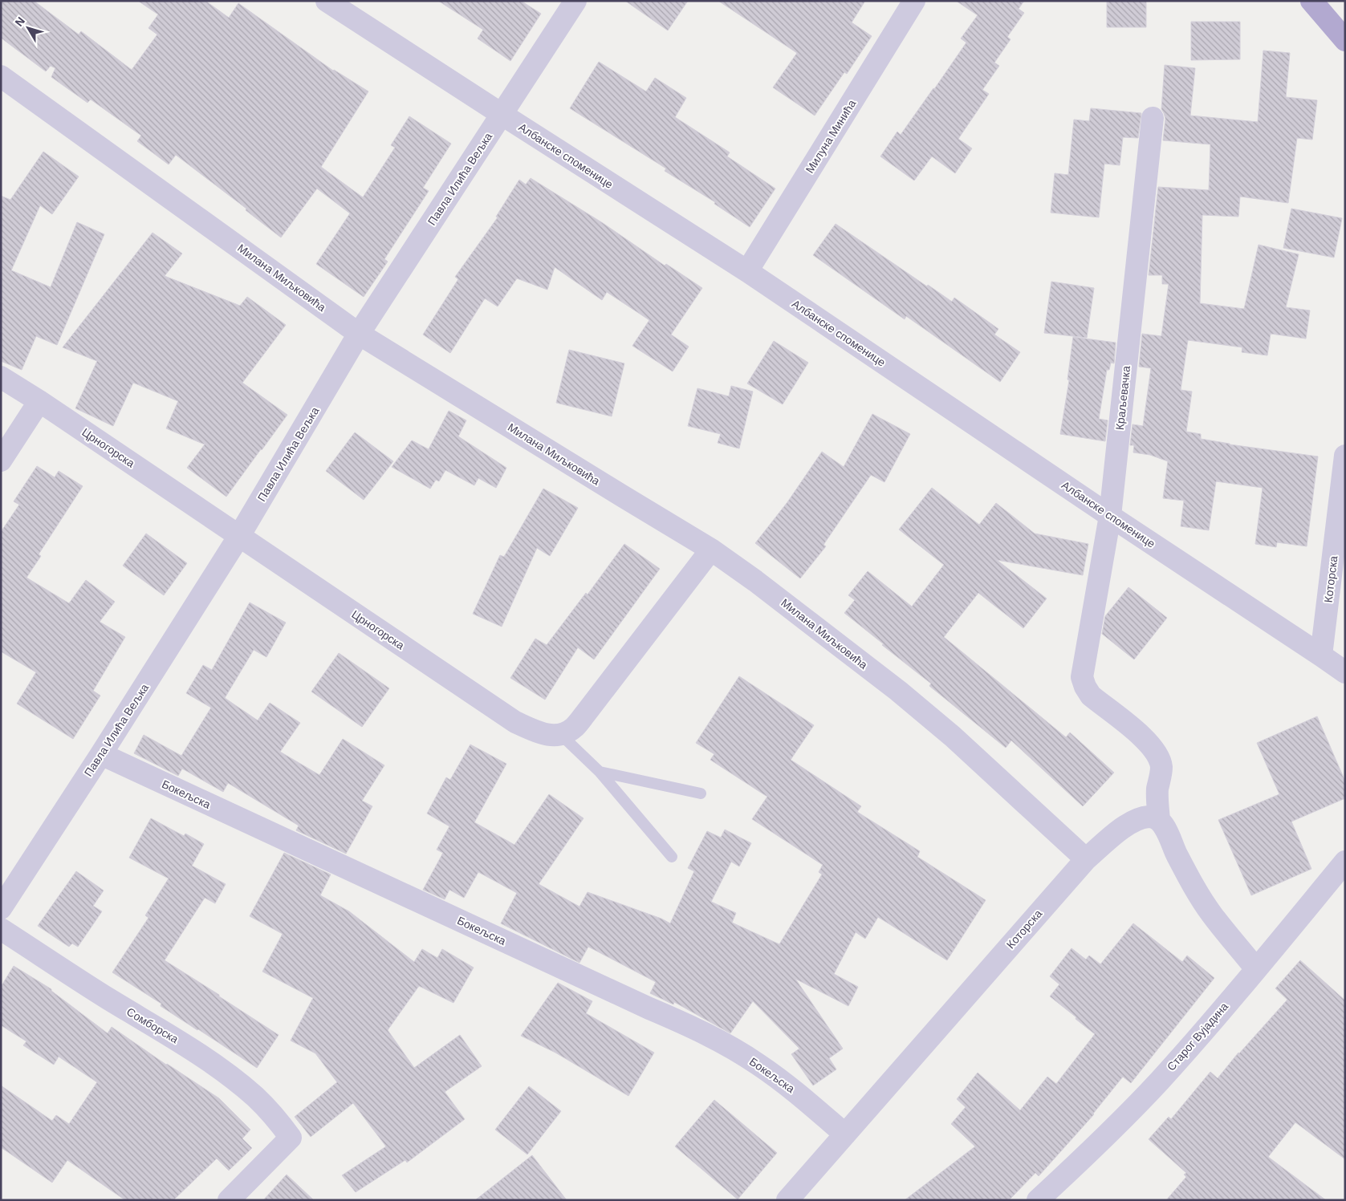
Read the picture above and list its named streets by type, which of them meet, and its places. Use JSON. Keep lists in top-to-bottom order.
{
  "streets": {
    "street": [
      "Милуна Минића",
      "Албанске споменице",
      "Павла Илића Вељка",
      "Милана Миљковића",
      "Краљевачка",
      "Црногорска",
      "Которска",
      "Бокељска",
      "Сомборска",
      "Старог Вујадина"
    ]
  },
  "crossings": [
    ["Милуна Минића", "Албанске споменице"],
    ["Албанске споменице", "Павла Илића Вељка"],
    ["Албанске споменице", "Краљевачка"],
    ["Албанске споменице", "Которска"],
    ["Павла Илића Вељка", "Милана Миљковића"],
    ["Павла Илића Вељка", "Црногорска"],
    ["Павла Илића Вељка", "Бокељска"],
    ["Милана Миљковића", "Которска"],
    ["Краљевачка", "Которска"],
    ["Которска", "Бокељска"]
  ],
  "north": "top left"
}
